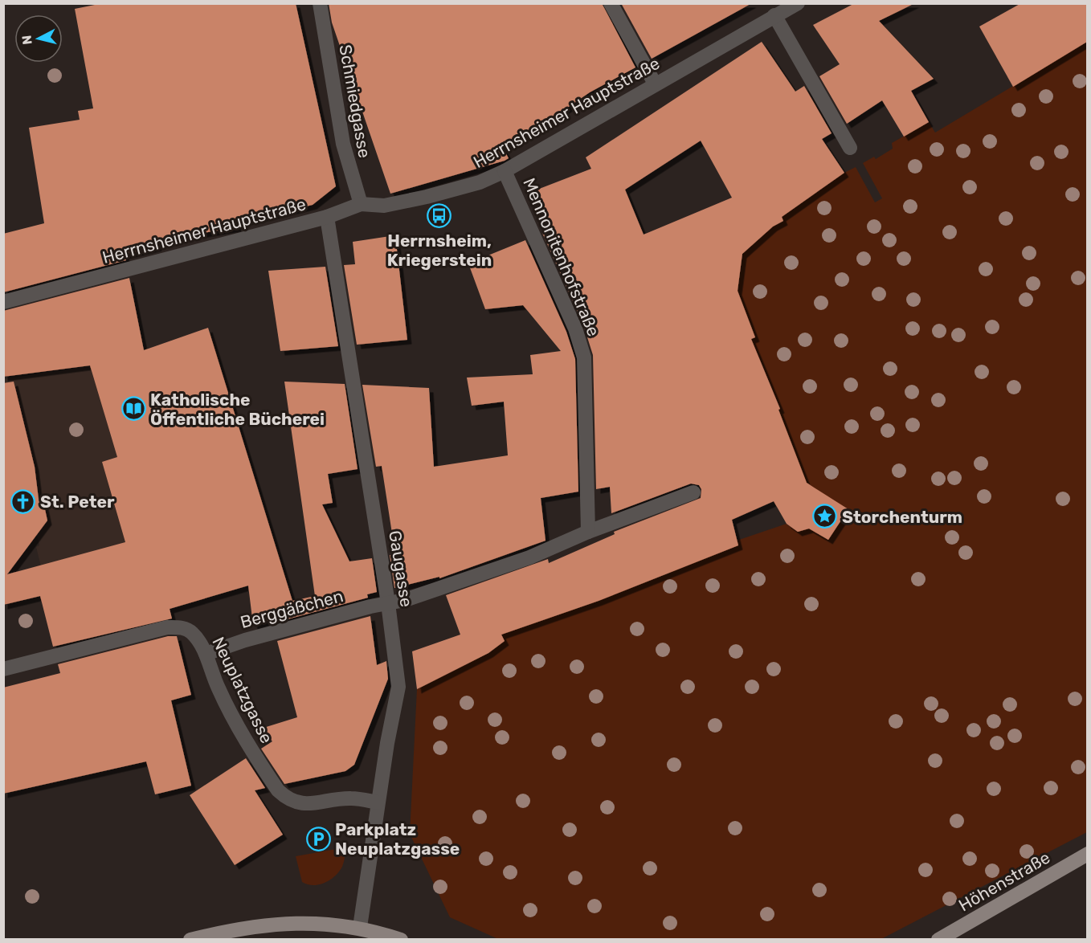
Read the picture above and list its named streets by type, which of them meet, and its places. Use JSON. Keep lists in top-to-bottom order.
{
  "streets": {
    "main road": ["Höhenstraße"],
    "street": [
      "Schmiedgasse",
      "Herrnsheimer Hauptstraße",
      "Mennonitenhofstraße",
      "Gaugasse",
      "Berggäßchen",
      "Neuplatzgasse"
    ]
  },
  "crossings": [
    ["Schmiedgasse", "Herrnsheimer Hauptstraße"],
    ["Herrnsheimer Hauptstraße", "Mennonitenhofstraße"],
    ["Herrnsheimer Hauptstraße", "Gaugasse"],
    ["Gaugasse", "Berggäßchen"],
    ["Gaugasse", "Neuplatzgasse"],
    ["Berggäßchen", "Neuplatzgasse"]
  ],
  "places": {
    "bus stop": ["Herrnsheim, Kriegerstein"],
    "library": ["Katholische Öffentliche Bücherei"],
    "church": ["St. Peter"],
    "place": ["Storchenturm"],
    "parking": ["Parkplatz Neuplatzgasse"]
  },
  "north": "left"
}
